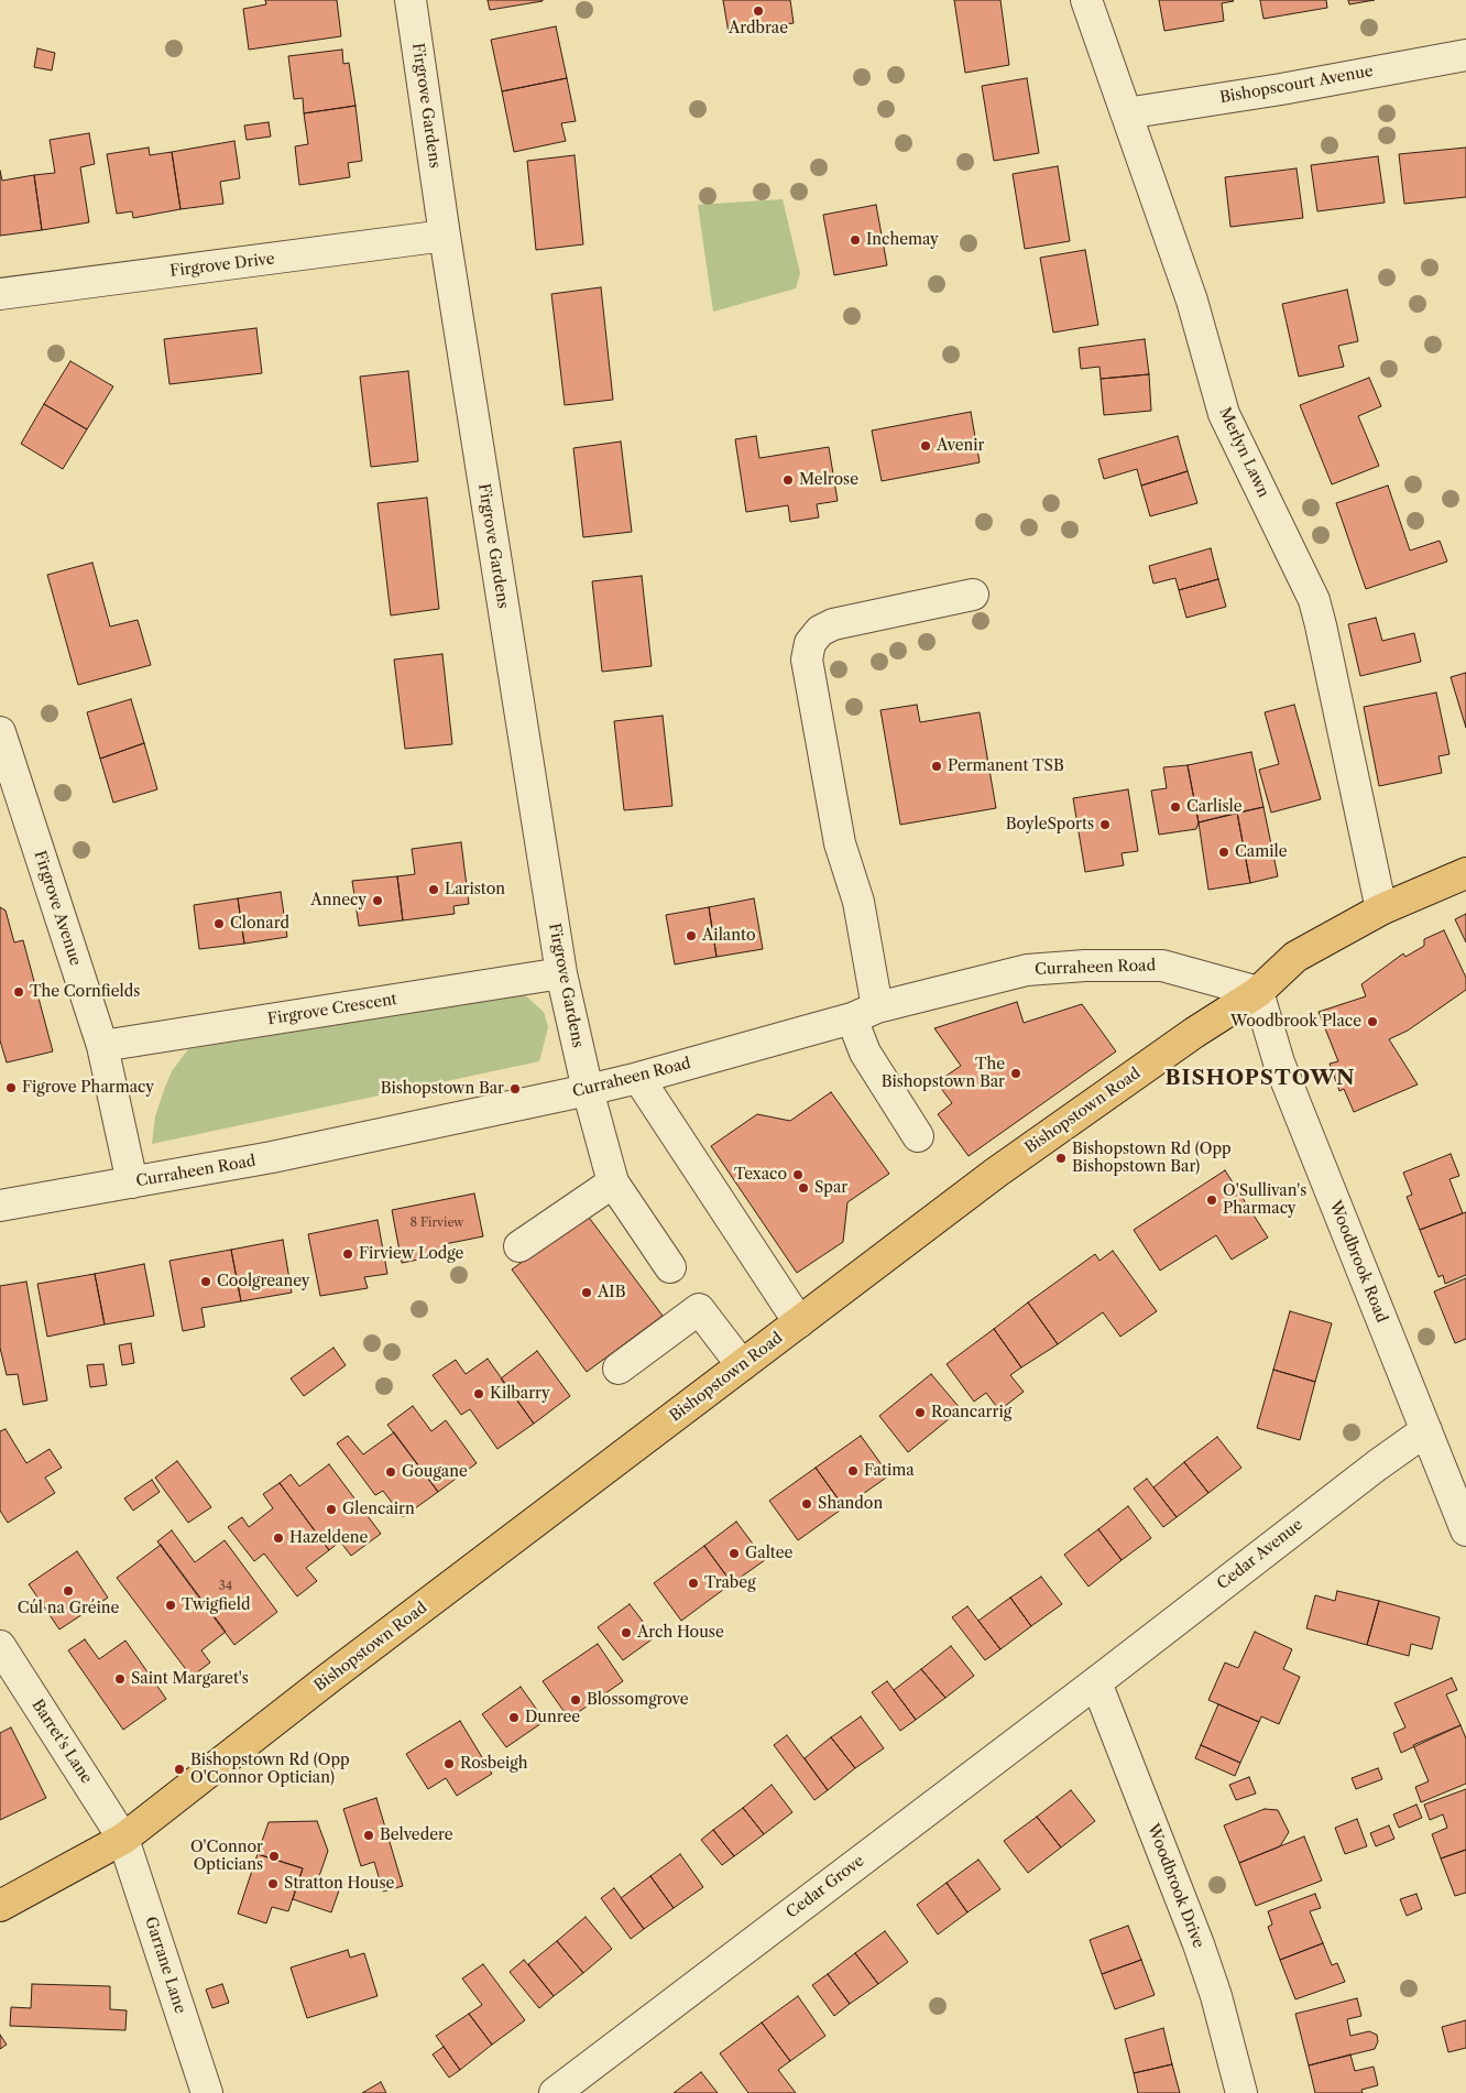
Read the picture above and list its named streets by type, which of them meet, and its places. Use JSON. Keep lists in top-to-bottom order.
{
  "streets": {
    "main road": ["Bishopstown Road"],
    "street": [
      "Bishopscourt Avenue",
      "Firgrove Gardens",
      "Firgrove Drive",
      "Merlyn Lawn",
      "Firgrove Avenue",
      "Curraheen Road",
      "Firgrove Crescent",
      "Woodbrook Road",
      "Cedar Avenue",
      "Barret's Lane",
      "Woodbrook Drive",
      "Cedar Grove",
      "Garrane Lane"
    ]
  },
  "crossings": [
    ["Bishopscourt Avenue", "Merlyn Lawn"],
    ["Firgrove Gardens", "Firgrove Drive"],
    ["Firgrove Gardens", "Curraheen Road"],
    ["Firgrove Gardens", "Firgrove Crescent"],
    ["Merlyn Lawn", "Bishopstown Road"],
    ["Firgrove Avenue", "Curraheen Road"],
    ["Firgrove Avenue", "Firgrove Crescent"],
    ["Curraheen Road", "Bishopstown Road"],
    ["Curraheen Road", "Woodbrook Road"],
    ["Bishopstown Road", "Woodbrook Road"],
    ["Bishopstown Road", "Barret's Lane"],
    ["Bishopstown Road", "Garrane Lane"],
    ["Woodbrook Road", "Cedar Avenue"],
    ["Cedar Avenue", "Woodbrook Drive"],
    ["Cedar Avenue", "Cedar Grove"],
    ["Barret's Lane", "Garrane Lane"],
    ["Woodbrook Drive", "Cedar Grove"]
  ],
  "districts": ["BISHOPSTOWN"],
  "places": [
    "Ardbrae",
    "Inchemay",
    "Avenir",
    "Melrose",
    "Permanent TSB",
    "Carlisle",
    "BoyleSports",
    "Camile",
    "Lariston",
    "Annecy",
    "Clonard",
    "Ailanto",
    "The Cornfields",
    "Woodbrook Place",
    "The Bishopstown Bar",
    "Figrove Pharmacy",
    "Bishopstown Bar",
    "Bishopstown Rd (Opp Bishopstown Bar)",
    "Texaco",
    "Spar",
    "O'Sullivan's Pharmacy",
    "Firview Lodge",
    "Coolgreaney",
    "AIB",
    "Kilbarry",
    "Roancarrig",
    "Fatima",
    "Gougane",
    "Shandon",
    "Glencairn",
    "Hazeldene",
    "Galtee",
    "Trabeg",
    "Cúl na Gréine",
    "Twigfield",
    "Arch House",
    "Saint Margaret's",
    "Blossomgrove",
    "Dunree",
    "Rosbeigh",
    "Bishopstown Rd (Opp O'Connor Optician)",
    "Belvedere",
    "O'Connor Opticians",
    "Stratton House"
  ],
  "house_numbers": ["8 Firview", "34"]
}
